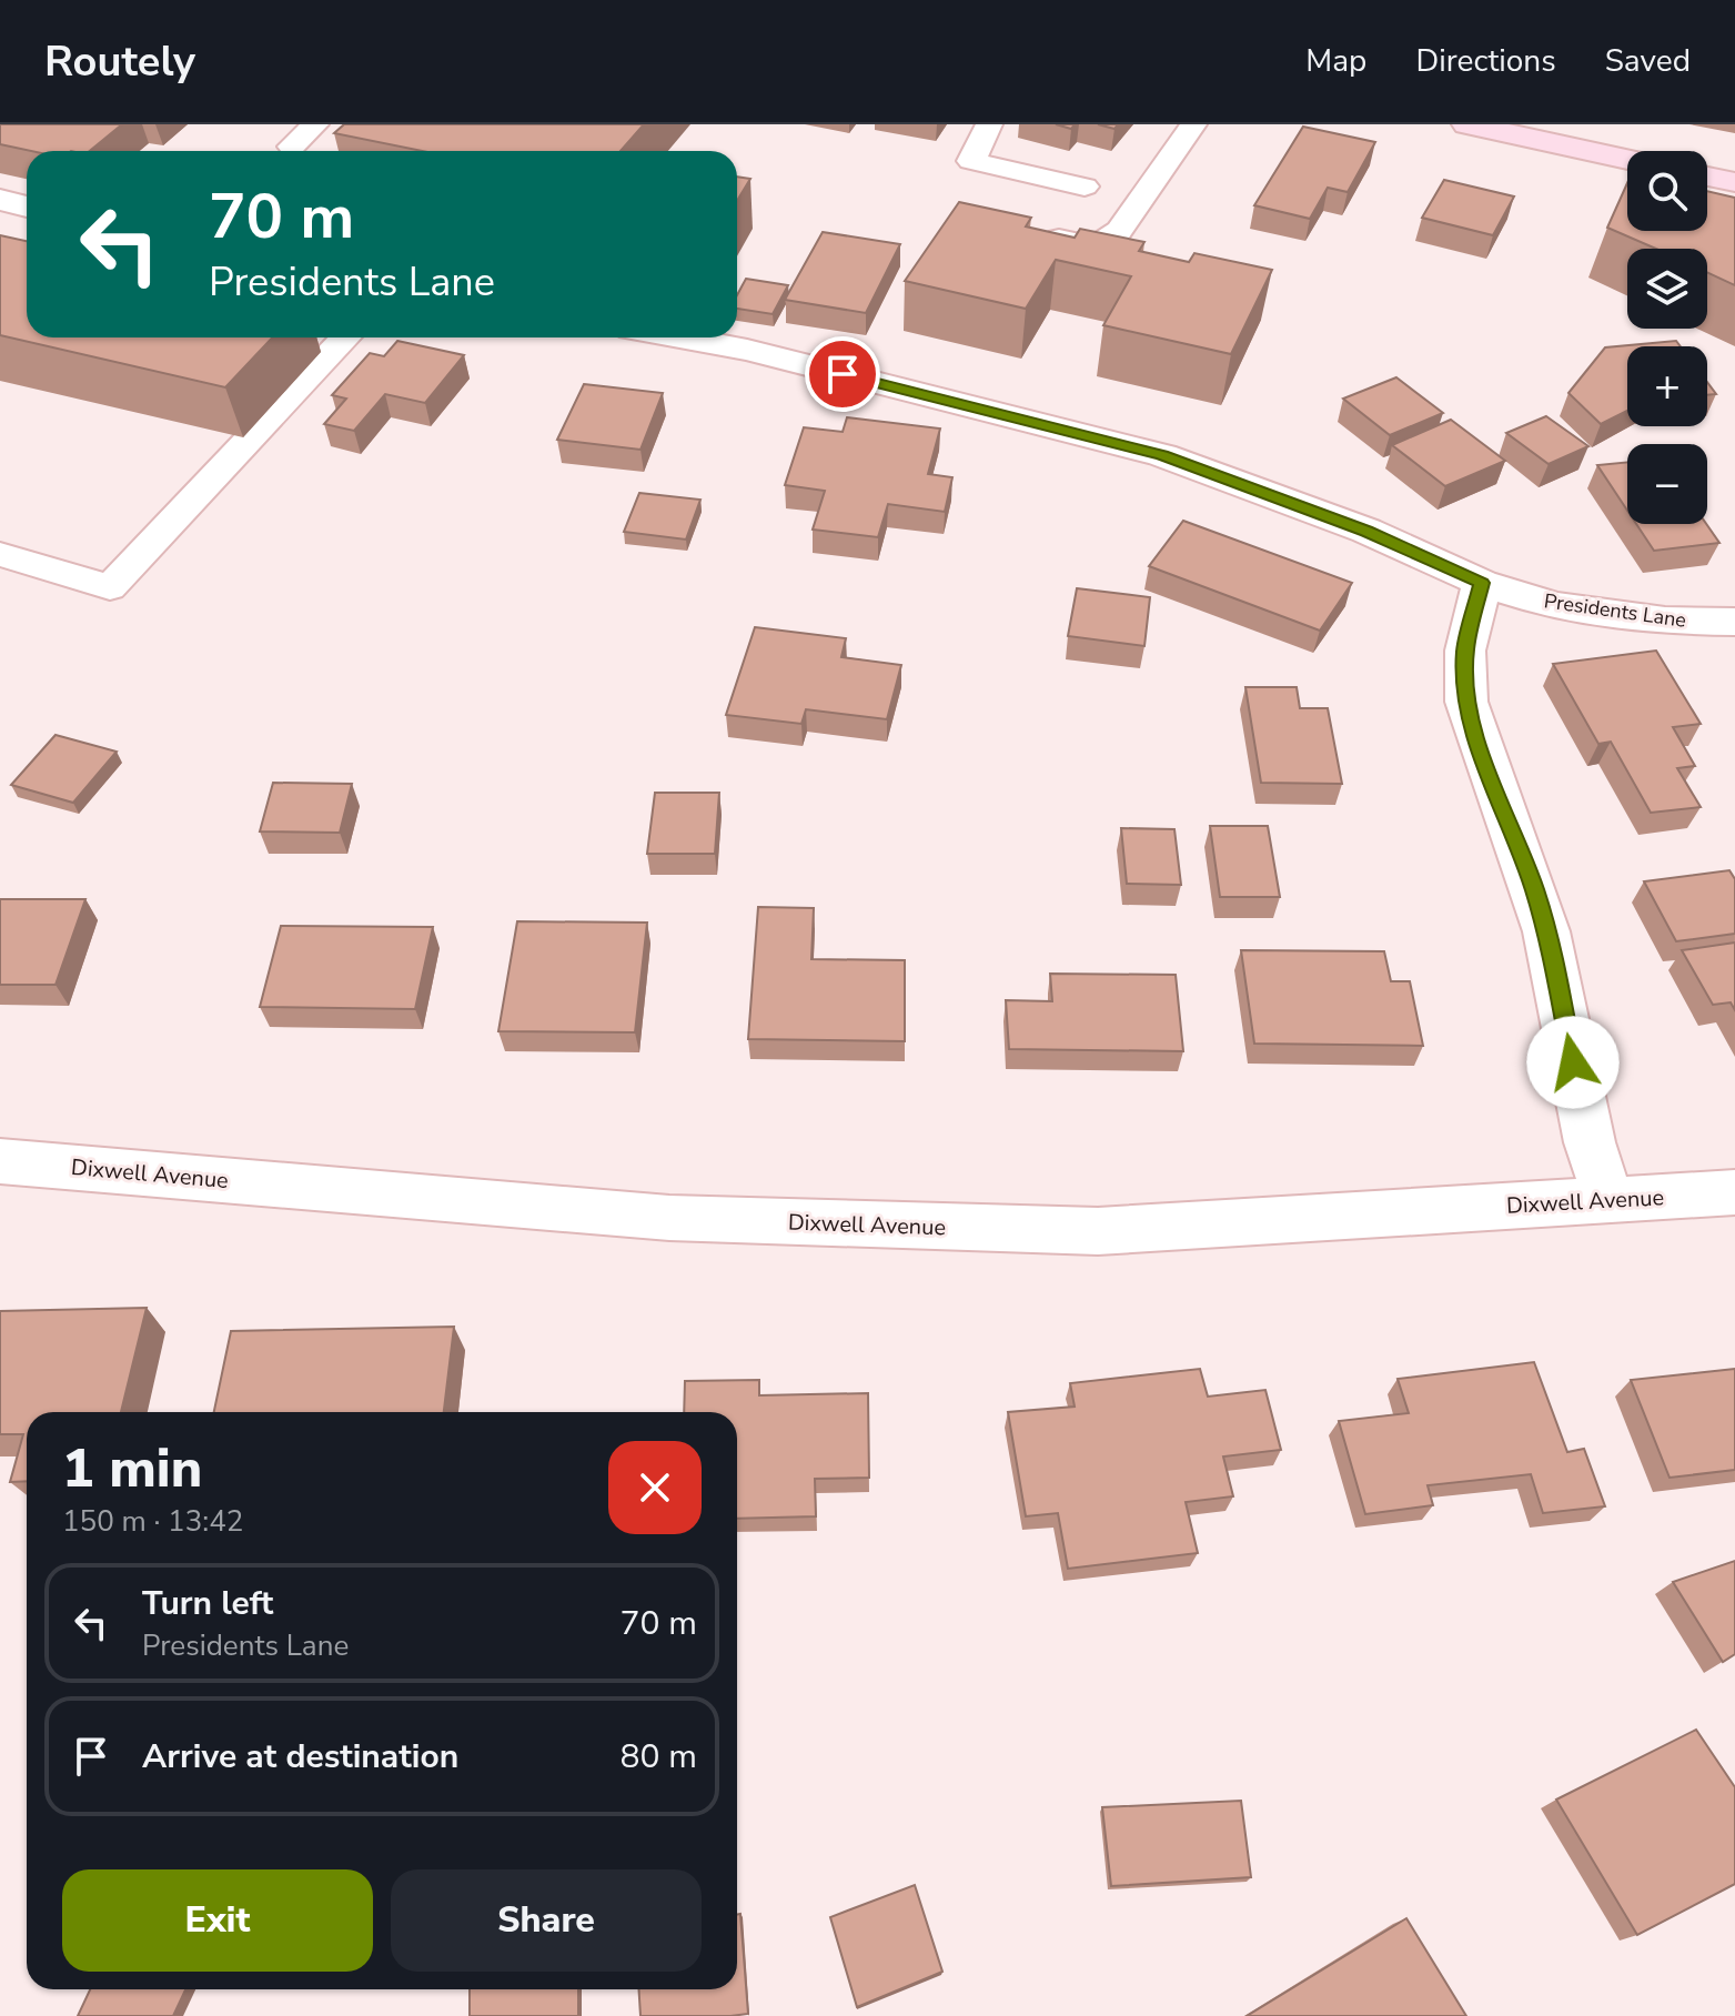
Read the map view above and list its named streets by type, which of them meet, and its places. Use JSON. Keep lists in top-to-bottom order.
{
  "streets": {
    "street": ["Presidents Lane", "Dixwell Avenue"]
  },
  "page": {
    "header": "Routely",
    "nav": ["Map", "Directions", "Saved"],
    "map_buttons": ["+", "−"],
    "turn": ["70 m", "Presidents Lane"],
    "heading": ["1 min", "150 m · 13:42"],
    "list": [
      {
        "name": "Turn left",
        "note": "Presidents Lane",
        "value": "70 m"
      },
      {
        "name": "Arrive at destination",
        "value": "80 m"
      }
    ],
    "buttons": ["Exit", "Share"]
  }
}
